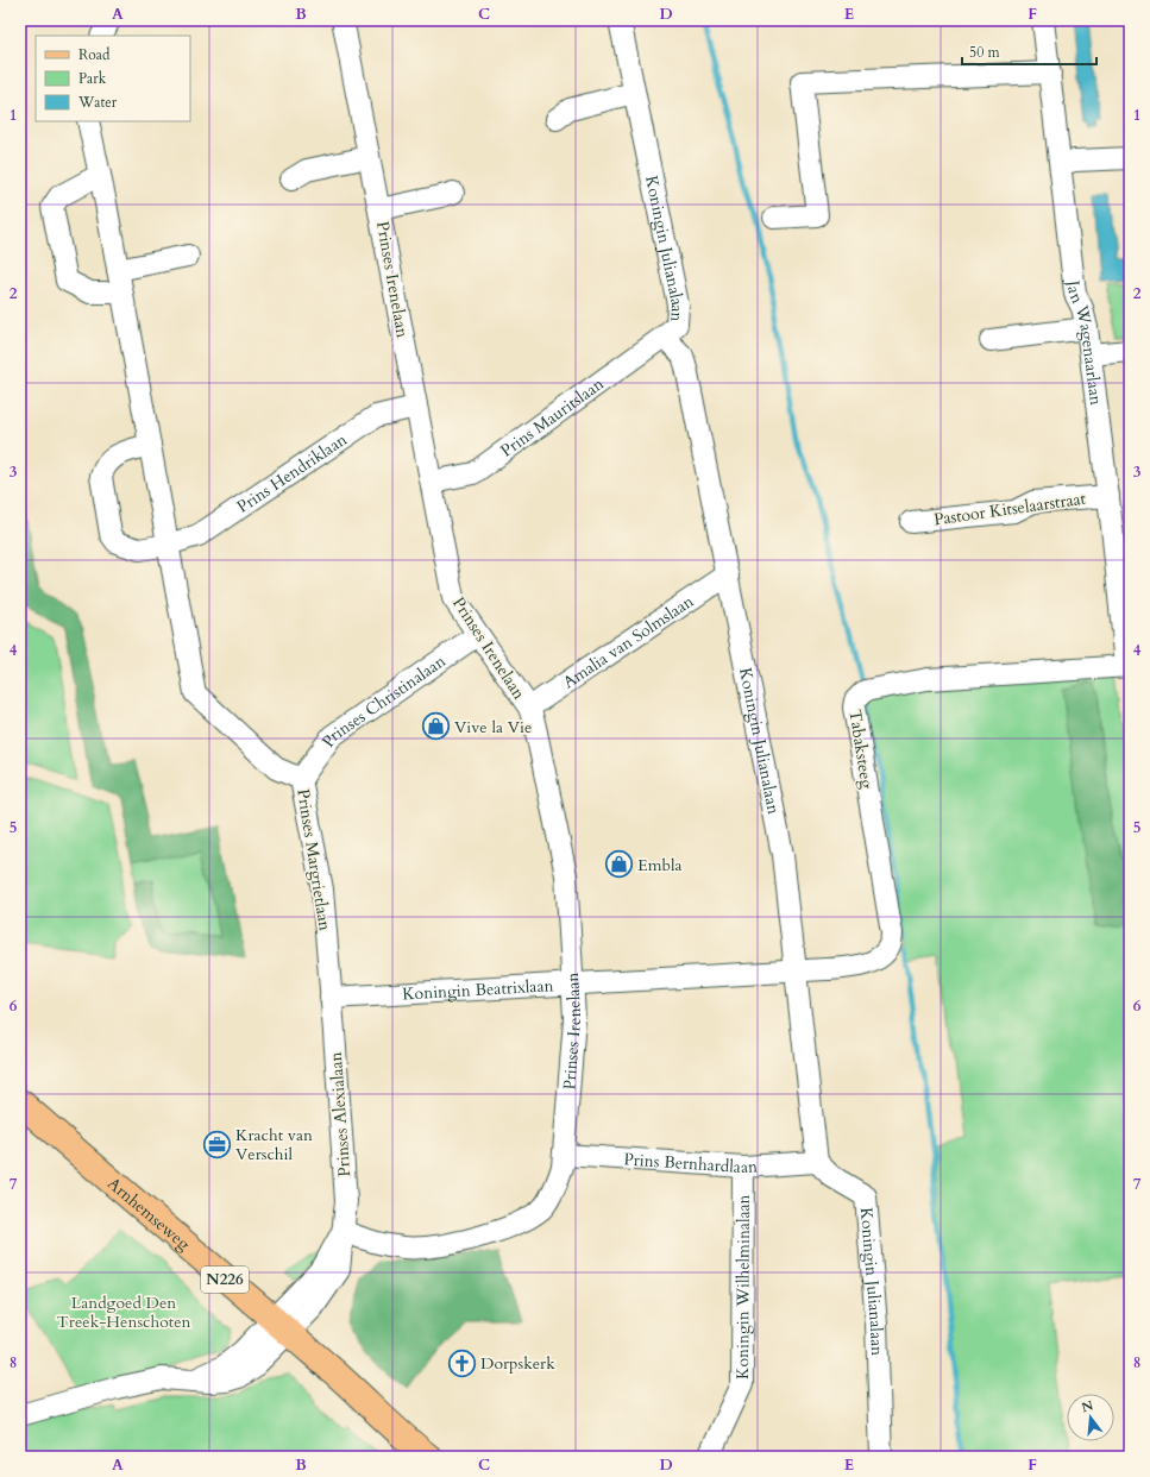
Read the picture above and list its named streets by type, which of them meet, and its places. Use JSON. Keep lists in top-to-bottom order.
{
  "streets": {
    "main road": ["Arnhemseweg", "N226"],
    "street": [
      "Koningin Julianalaan",
      "Prinses Irenelaan",
      "Jan Wagenaarlaan",
      "Prins Mauritslaan",
      "Prins Hendriklaan",
      "Pastoor Kitselaarstraat",
      "Amalia van Solmslaan",
      "Prinses Christinalaan",
      "Tabaksteeg",
      "Prinses Margrietlaan",
      "Koningin Beatrixlaan",
      "Prinses Alexialaan",
      "Prins Bernhardlaan",
      "Koningin Wilhelminalaan"
    ]
  },
  "crossings": [
    ["Koningin Julianalaan", "Prins Mauritslaan"],
    ["Koningin Julianalaan", "Amalia van Solmslaan"],
    ["Koningin Julianalaan", "Tabaksteeg"],
    ["Koningin Julianalaan", "Koningin Beatrixlaan"],
    ["Koningin Julianalaan", "Prins Bernhardlaan"],
    ["Prinses Irenelaan", "Prins Mauritslaan"],
    ["Prinses Irenelaan", "Prins Hendriklaan"],
    ["Prinses Irenelaan", "Amalia van Solmslaan"],
    ["Prinses Irenelaan", "Prinses Christinalaan"],
    ["Prinses Irenelaan", "Koningin Beatrixlaan"],
    ["Prinses Irenelaan", "Prinses Alexialaan"],
    ["Prinses Irenelaan", "Prins Bernhardlaan"],
    ["Jan Wagenaarlaan", "Pastoor Kitselaarstraat"],
    ["Jan Wagenaarlaan", "Tabaksteeg"],
    ["Prinses Christinalaan", "Prinses Margrietlaan"],
    ["Tabaksteeg", "Koningin Beatrixlaan"],
    ["Prinses Margrietlaan", "Koningin Beatrixlaan"],
    ["Prinses Margrietlaan", "Prinses Alexialaan"],
    ["Koningin Beatrixlaan", "Prinses Alexialaan"],
    ["Prins Bernhardlaan", "Koningin Wilhelminalaan"]
  ],
  "parks": ["Landgoed Den Treek-Henschoten"],
  "places": {
    "shop": ["Vive la Vie", "Embla"],
    "office": ["Kracht van Verschil"],
    "church": ["Dorpskerk"]
  },
  "legend": ["Road", "Park", "Water"],
  "scale_bar": "50 m",
  "north": "top",
  "grid": {
    "columns": [
      "A",
      "B",
      "C",
      "D",
      "E",
      "F"
    ],
    "rows": [
      "1",
      "2",
      "3",
      "4",
      "5",
      "6",
      "7",
      "8"
    ]
  }
}
